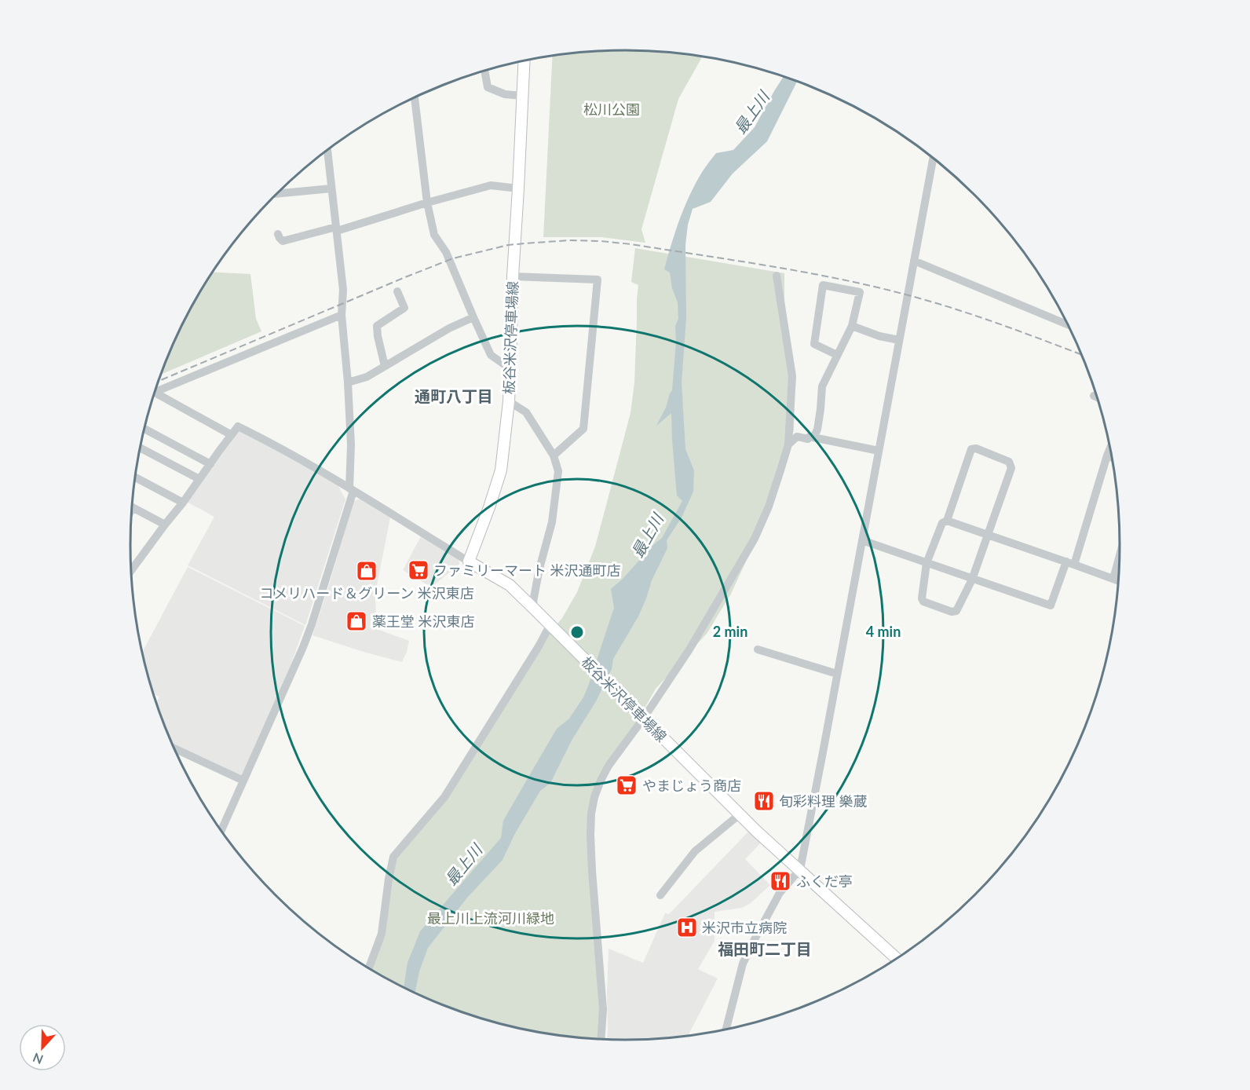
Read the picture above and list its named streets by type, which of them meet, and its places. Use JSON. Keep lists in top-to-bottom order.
{
  "streets": {
    "main road": ["板谷米沢停車場線"]
  },
  "districts": ["通町八丁目", "福田町二丁目"],
  "water": ["最上川"],
  "parks": ["松川公園", "最上川上流河川緑地"],
  "places": {
    "supermarket": ["ファミリーマート 米沢通町店", "やまじょう商店"],
    "shop": ["コメリハード＆グリーン 米沢東店", "薬王堂 米沢東店"],
    "restaurant": ["旬彩料理 樂蔵", "ふくだ亭"],
    "hospital": ["米沢市立病院"]
  },
  "north": "bottom",
  "rings": ["2 min", "4 min"]
}
